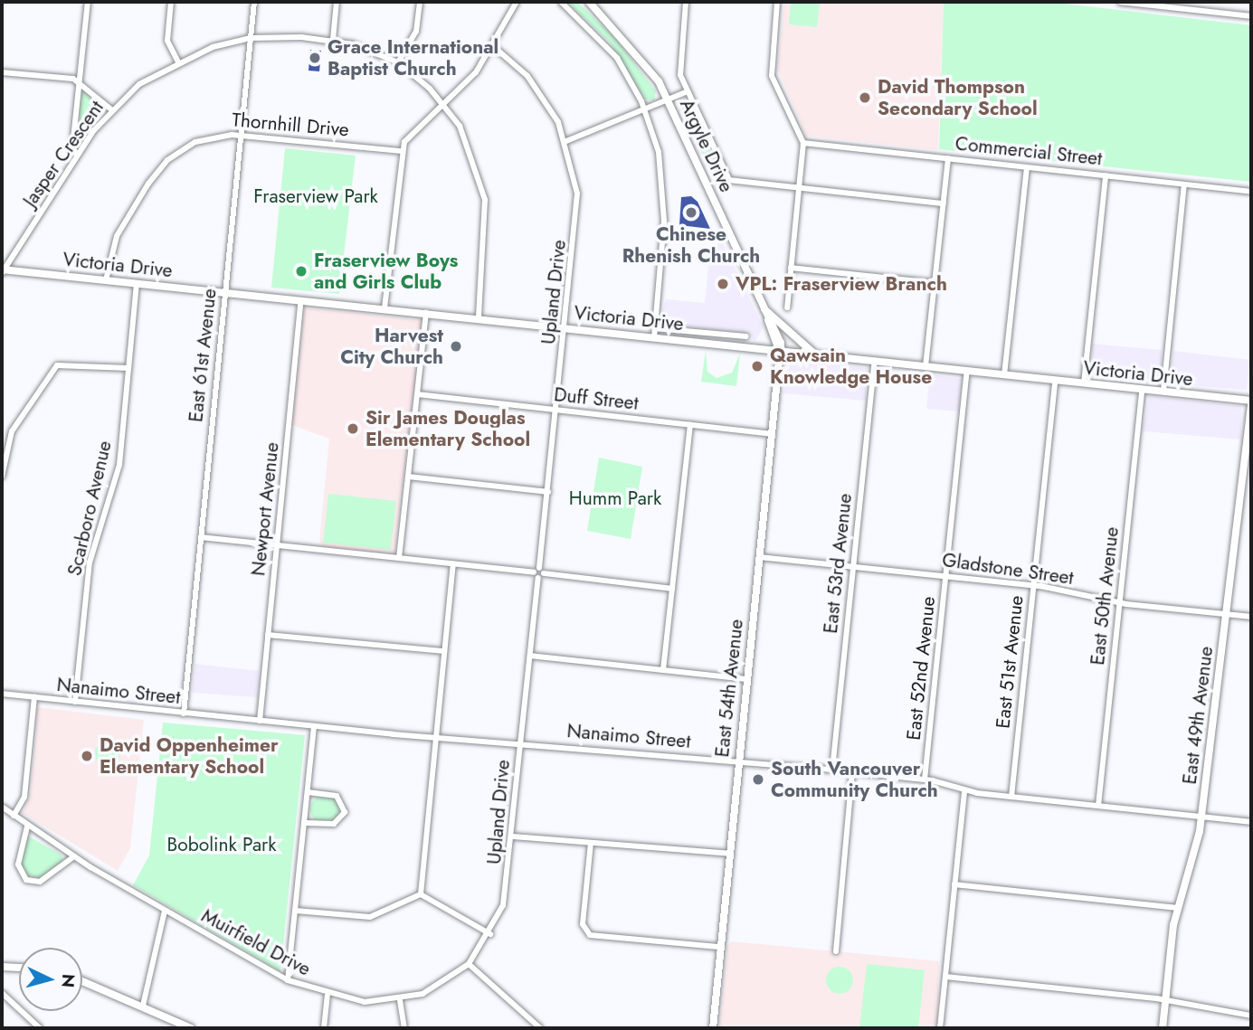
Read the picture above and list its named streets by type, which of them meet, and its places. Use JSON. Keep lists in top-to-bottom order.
{
  "streets": {
    "street": [
      "Thornhill Drive",
      "Argyle Drive",
      "Commercial Street",
      "Jasper Crescent",
      "Victoria Drive",
      "Upland Drive",
      "East 61st Avenue",
      "Duff Street",
      "Scarboro Avenue",
      "Newport Avenue",
      "East 53rd Avenue",
      "Gladstone Street",
      "East 50th Avenue",
      "East 51st Avenue",
      "East 52nd Avenue",
      "East 54th Avenue",
      "Nanaimo Street",
      "East 49th Avenue",
      "Muirfield Drive"
    ]
  },
  "crossings": [
    ["Thornhill Drive", "Victoria Drive"],
    ["Thornhill Drive", "East 61st Avenue"],
    ["Argyle Drive", "Victoria Drive"],
    ["Argyle Drive", "East 54th Avenue"],
    ["Jasper Crescent", "Victoria Drive"],
    ["Jasper Crescent", "East 61st Avenue"],
    ["Victoria Drive", "Upland Drive"],
    ["Victoria Drive", "East 61st Avenue"],
    ["Victoria Drive", "Scarboro Avenue"],
    ["Victoria Drive", "Newport Avenue"],
    ["Victoria Drive", "East 53rd Avenue"],
    ["Victoria Drive", "East 50th Avenue"],
    ["Victoria Drive", "East 51st Avenue"],
    ["Victoria Drive", "East 52nd Avenue"],
    ["Victoria Drive", "East 54th Avenue"],
    ["Victoria Drive", "East 49th Avenue"],
    ["Upland Drive", "Duff Street"],
    ["Upland Drive", "Nanaimo Street"],
    ["Upland Drive", "Muirfield Drive"],
    ["East 61st Avenue", "Nanaimo Street"],
    ["Duff Street", "East 54th Avenue"],
    ["Scarboro Avenue", "Nanaimo Street"],
    ["Newport Avenue", "Nanaimo Street"],
    ["East 53rd Avenue", "Gladstone Street"],
    ["East 53rd Avenue", "Nanaimo Street"],
    ["Gladstone Street", "East 50th Avenue"],
    ["Gladstone Street", "East 51st Avenue"],
    ["Gladstone Street", "East 52nd Avenue"],
    ["Gladstone Street", "East 54th Avenue"],
    ["Gladstone Street", "East 49th Avenue"],
    ["East 50th Avenue", "Nanaimo Street"],
    ["East 51st Avenue", "Nanaimo Street"],
    ["East 52nd Avenue", "Nanaimo Street"],
    ["East 54th Avenue", "Nanaimo Street"],
    ["Nanaimo Street", "East 49th Avenue"]
  ],
  "parks": ["Fraserview Park", "Humm Park", "Bobolink Park"],
  "places": [
    "Grace International Baptist Church",
    "David Thompson Secondary School",
    "Chinese Rhenish Church",
    "Fraserview Boys and Girls Club",
    "VPL: Fraserview Branch",
    "Harvest City Church",
    "Qawsain Knowledge House",
    "Sir James Douglas Elementary School",
    "David Oppenheimer Elementary School",
    "South Vancouver Community Church"
  ],
  "north": "right"
}
